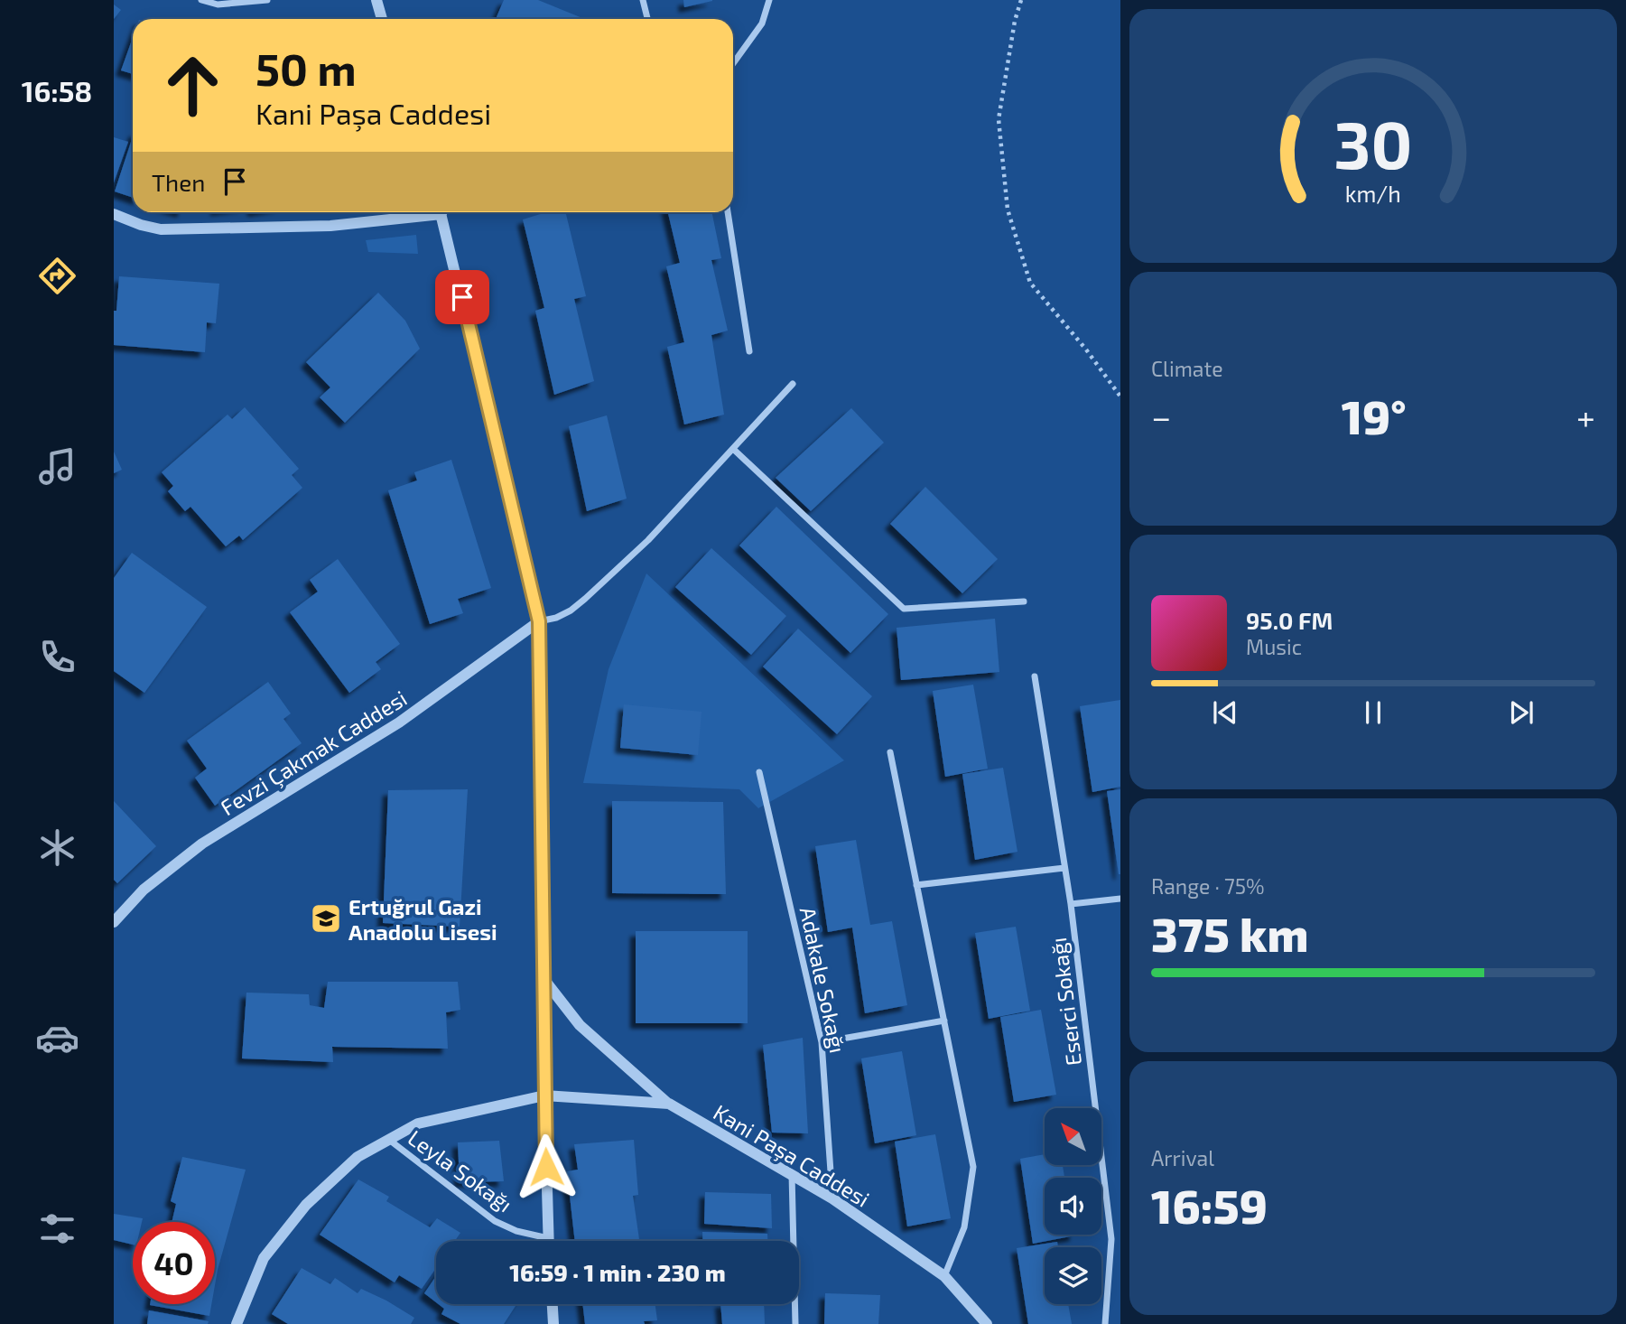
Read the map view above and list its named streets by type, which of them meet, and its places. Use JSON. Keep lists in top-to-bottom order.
{
  "streets": {
    "street": [
      "Fevzi Çakmak Caddesi",
      "Adakale Sokağı",
      "Eserci Sokağı",
      "Kani Paşa Caddesi",
      "Leyla Sokağı"
    ]
  },
  "crossings": [
    ["Adakale Sokağı", "Kani Paşa Caddesi"],
    ["Kani Paşa Caddesi", "Leyla Sokağı"]
  ],
  "places": {
    "school or university": ["Ertuğrul Gazi Anadolu Lisesi"]
  },
  "north": "top left",
  "page": {
    "tabs": "16:58",
    "turn": ["50 m", "Kani Paşa Caddesi"],
    "then": "Then",
    "tile": [
      "Climate",
      ["Range · 75%", "375 km"],
      ["Arrival", "16:59"]
    ],
    "heat": ["−", "19°", "+"],
    "song": ["95.0 FM", "Music"],
    "limit": "40",
    "trip": "16:59 · 1 min · 230 m",
    "gauge": ["30", "km/h"]
  }
}
